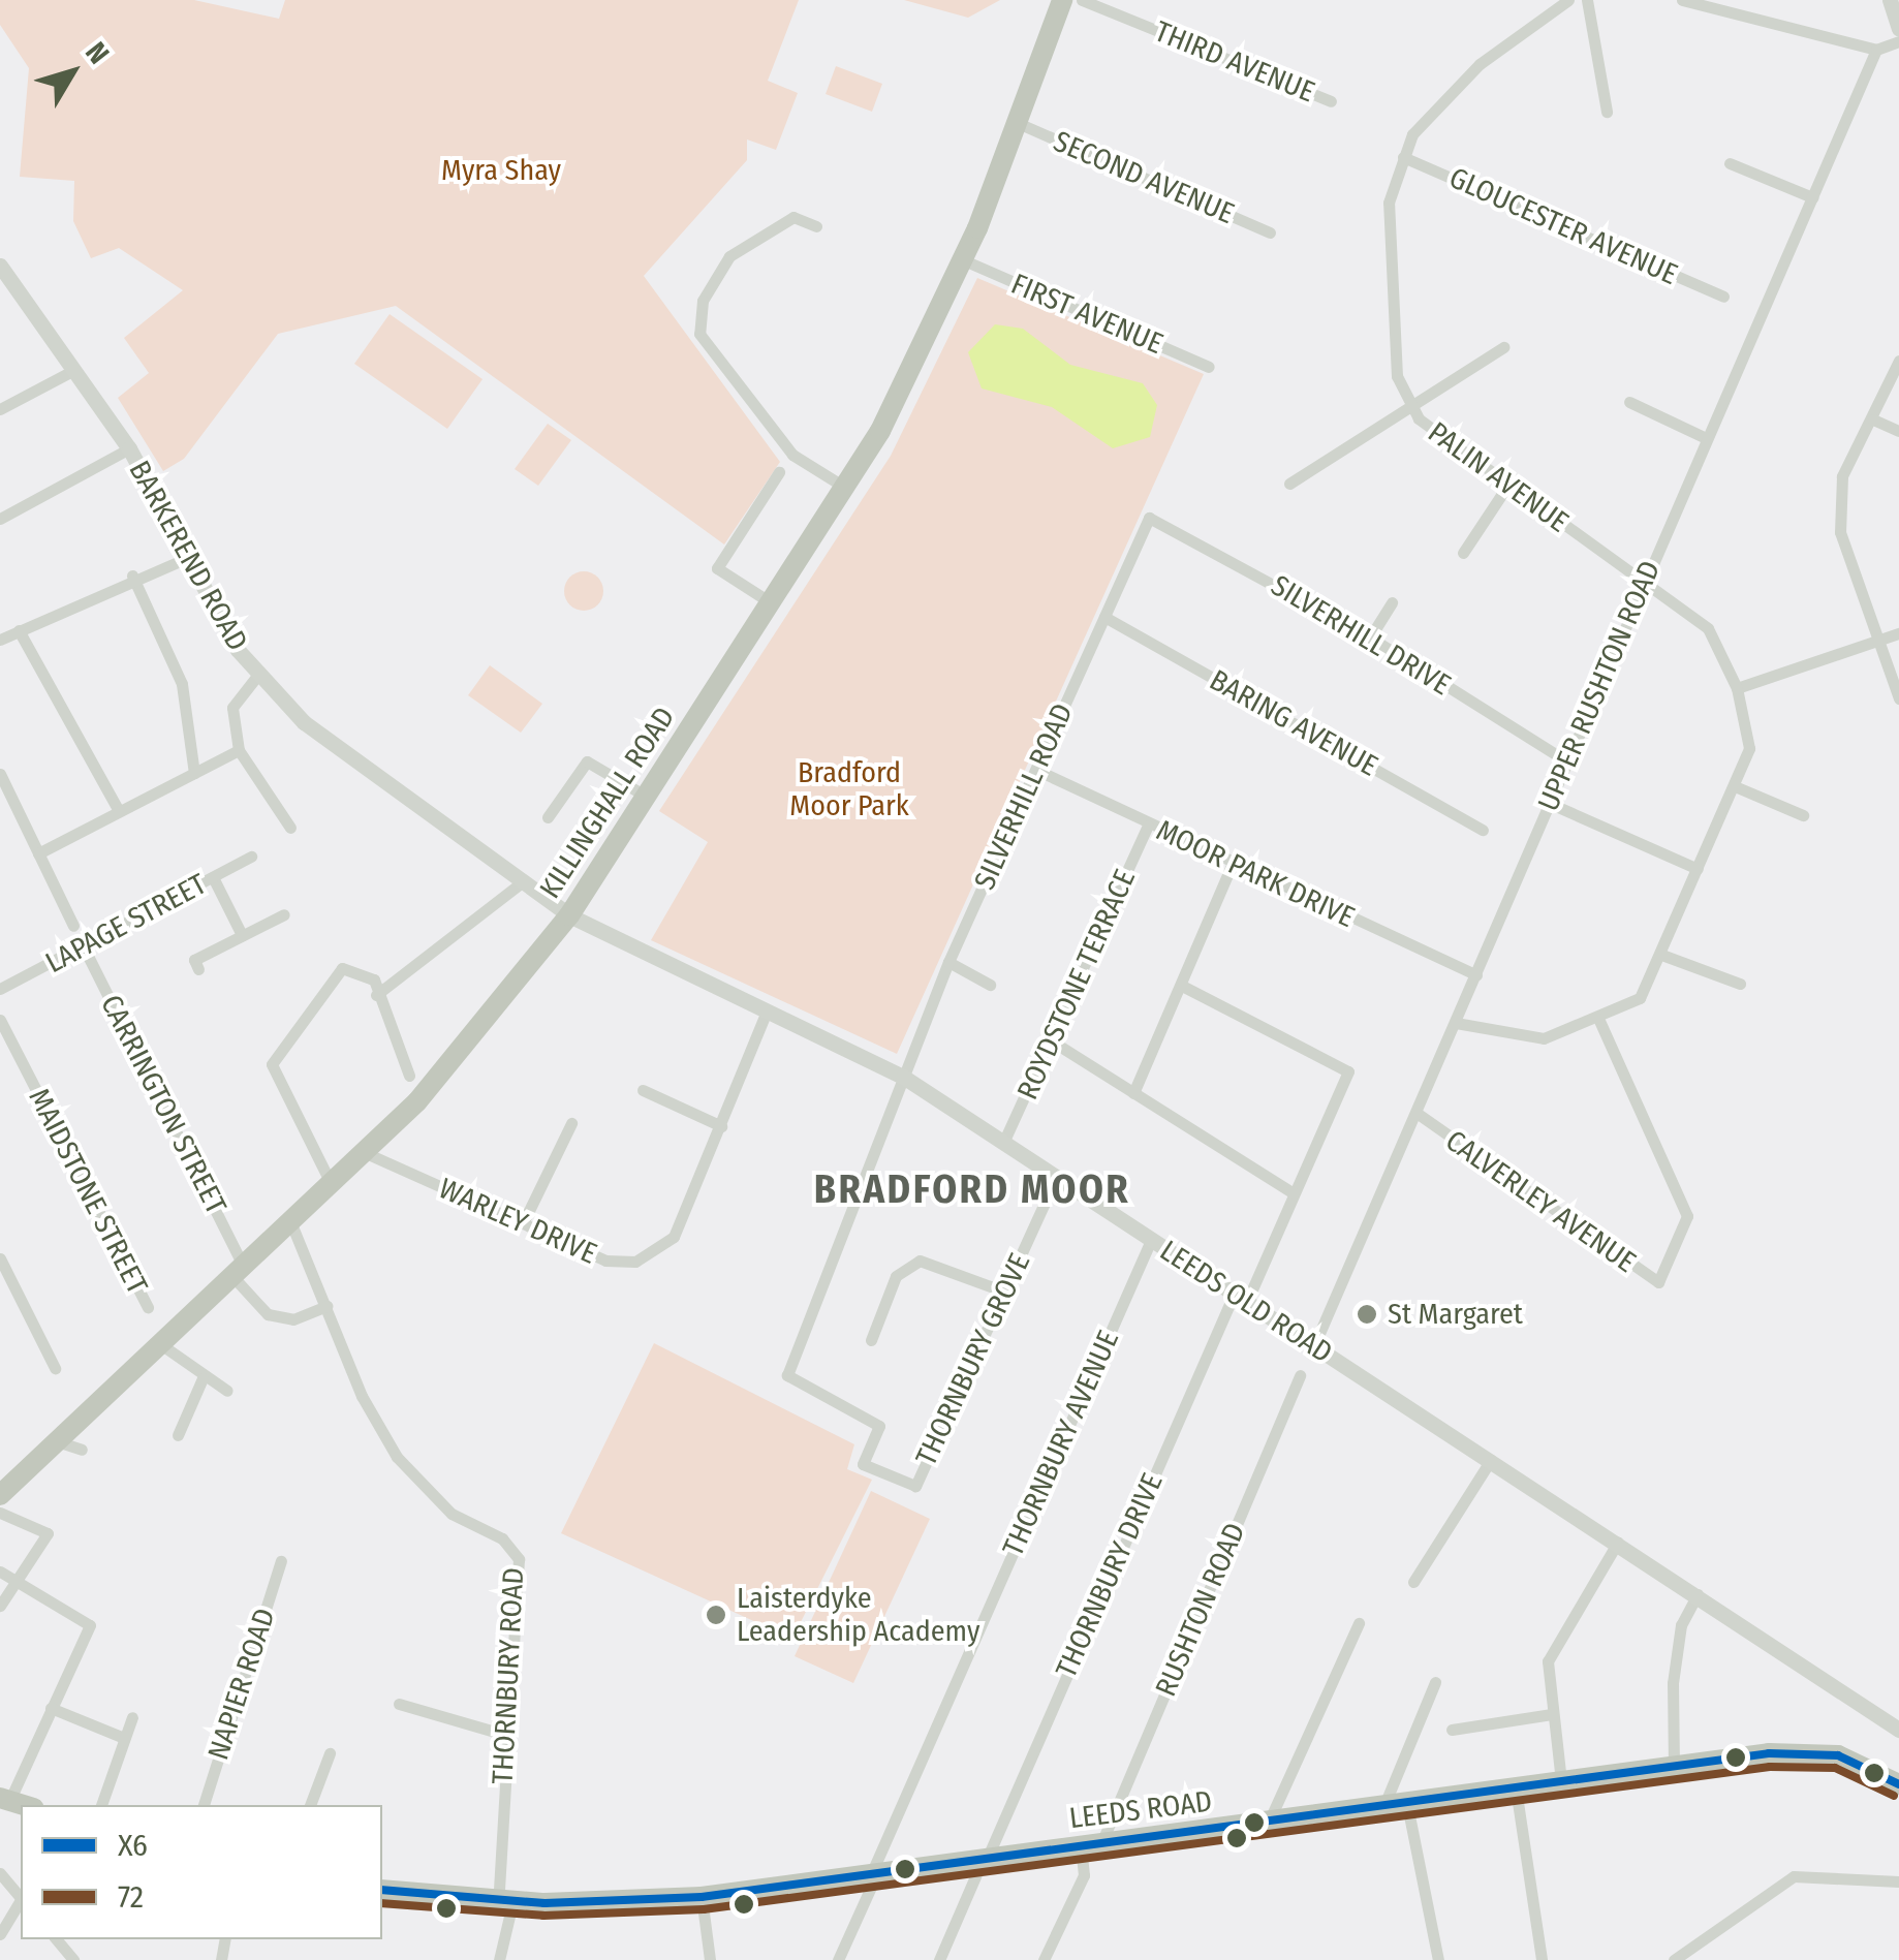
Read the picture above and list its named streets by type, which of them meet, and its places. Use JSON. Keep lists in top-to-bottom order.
{
  "streets": {
    "highway": ["KILLINGHALL ROAD", "LEEDS ROAD"],
    "main road": ["BARKEREND ROAD", "LEEDS OLD ROAD"],
    "street": [
      "THIRD AVENUE",
      "SECOND AVENUE",
      "GLOUCESTER AVENUE",
      "FIRST AVENUE",
      "PALIN AVENUE",
      "SILVERHILL DRIVE",
      "UPPER RUSHTON ROAD",
      "BARING AVENUE",
      "SILVERHILL ROAD",
      "MOOR PARK DRIVE",
      "LAPAGE STREET",
      "ROYDSTONE TERRACE",
      "CARRINGTON STREET",
      "MAIDSTONE STREET",
      "CALVERLEY AVENUE",
      "WARLEY DRIVE",
      "THORNBURY GROVE",
      "THORNBURY AVENUE",
      "THORNBURY DRIVE",
      "RUSHTON ROAD",
      "THORNBURY ROAD",
      "NAPIER ROAD"
    ]
  },
  "crossings": [
    ["SECOND AVENUE", "KILLINGHALL ROAD"],
    ["GLOUCESTER AVENUE", "PALIN AVENUE"],
    ["FIRST AVENUE", "KILLINGHALL ROAD"],
    ["PALIN AVENUE", "UPPER RUSHTON ROAD"],
    ["PALIN AVENUE", "CALVERLEY AVENUE"],
    ["BARKEREND ROAD", "KILLINGHALL ROAD"],
    ["BARKEREND ROAD", "LEEDS OLD ROAD"],
    ["SILVERHILL DRIVE", "UPPER RUSHTON ROAD"],
    ["SILVERHILL DRIVE", "SILVERHILL ROAD"],
    ["UPPER RUSHTON ROAD", "MOOR PARK DRIVE"],
    ["UPPER RUSHTON ROAD", "CALVERLEY AVENUE"],
    ["UPPER RUSHTON ROAD", "LEEDS OLD ROAD"],
    ["BARING AVENUE", "SILVERHILL ROAD"],
    ["SILVERHILL ROAD", "MOOR PARK DRIVE"],
    ["SILVERHILL ROAD", "LEEDS OLD ROAD"],
    ["SILVERHILL ROAD", "THORNBURY GROVE"],
    ["KILLINGHALL ROAD", "CARRINGTON STREET"],
    ["KILLINGHALL ROAD", "WARLEY DRIVE"],
    ["KILLINGHALL ROAD", "LEEDS OLD ROAD"],
    ["KILLINGHALL ROAD", "THORNBURY ROAD"],
    ["MOOR PARK DRIVE", "ROYDSTONE TERRACE"],
    ["LAPAGE STREET", "CARRINGTON STREET"],
    ["ROYDSTONE TERRACE", "LEEDS OLD ROAD"],
    ["CARRINGTON STREET", "THORNBURY ROAD"],
    ["WARLEY DRIVE", "LEEDS OLD ROAD"],
    ["LEEDS OLD ROAD", "THORNBURY GROVE"],
    ["LEEDS OLD ROAD", "THORNBURY AVENUE"],
    ["LEEDS OLD ROAD", "THORNBURY DRIVE"],
    ["THORNBURY AVENUE", "LEEDS ROAD"],
    ["THORNBURY DRIVE", "LEEDS ROAD"],
    ["RUSHTON ROAD", "LEEDS ROAD"],
    ["THORNBURY ROAD", "LEEDS ROAD"]
  ],
  "districts": ["BRADFORD MOOR"],
  "parks": ["Myra Shay", "Bradford Moor Park"],
  "places": ["St Margaret", "Laisterdyke Leadership Academy"],
  "lines": ["transit line X6", "transit line 72"],
  "legend": ["X6", "72"],
  "north": "top right"
}
